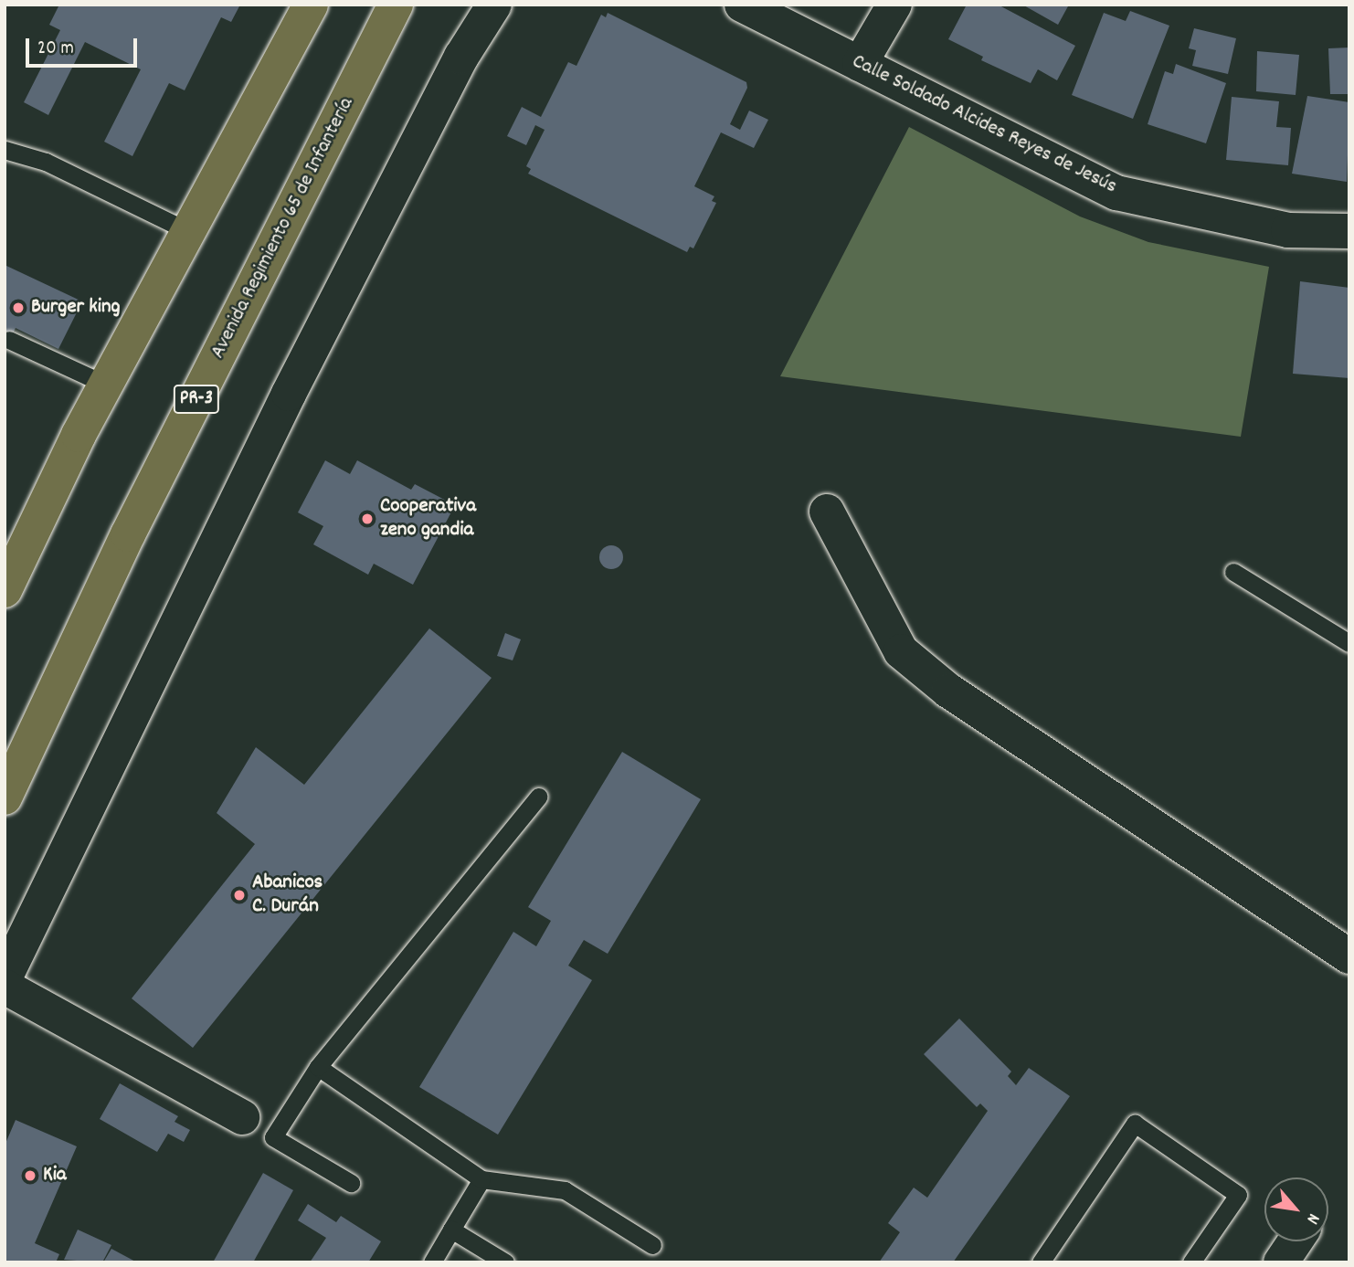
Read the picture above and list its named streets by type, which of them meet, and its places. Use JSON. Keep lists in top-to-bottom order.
{
  "streets": {
    "highway": ["Avenida Regimiento 65 de Infantería", "PR-3"],
    "street": ["Calle Soldado Alcides Reyes de Jesús"]
  },
  "places": [
    "Burger king",
    "Cooperativa zeno gandia",
    "Abanicos C. Durán",
    "Kia"
  ],
  "scale_bar": "20 m",
  "north": "bottom right"
}
